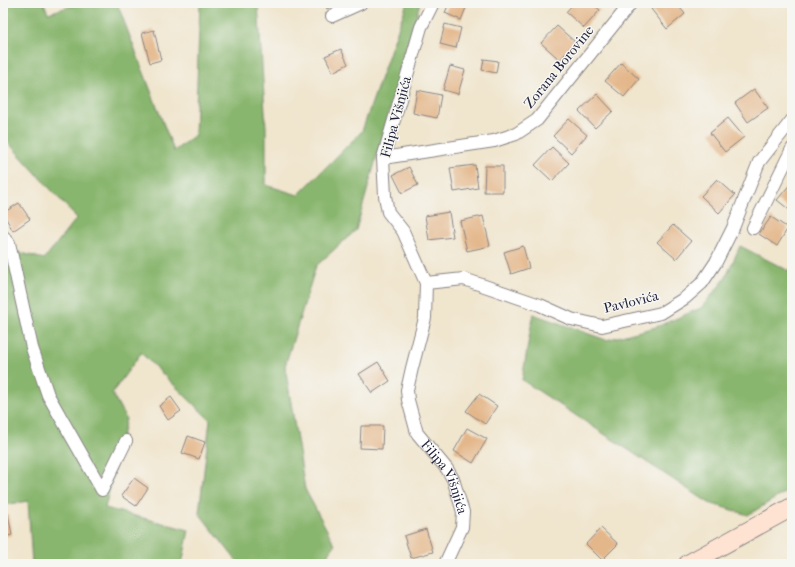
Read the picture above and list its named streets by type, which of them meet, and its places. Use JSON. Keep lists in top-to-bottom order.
{
  "streets": {
    "street": ["Zorana Borovine", "Filipa Višnjića", "Pavlovića"]
  },
  "crossings": [
    ["Zorana Borovine", "Filipa Višnjića"],
    ["Filipa Višnjića", "Pavlovića"]
  ]
}
